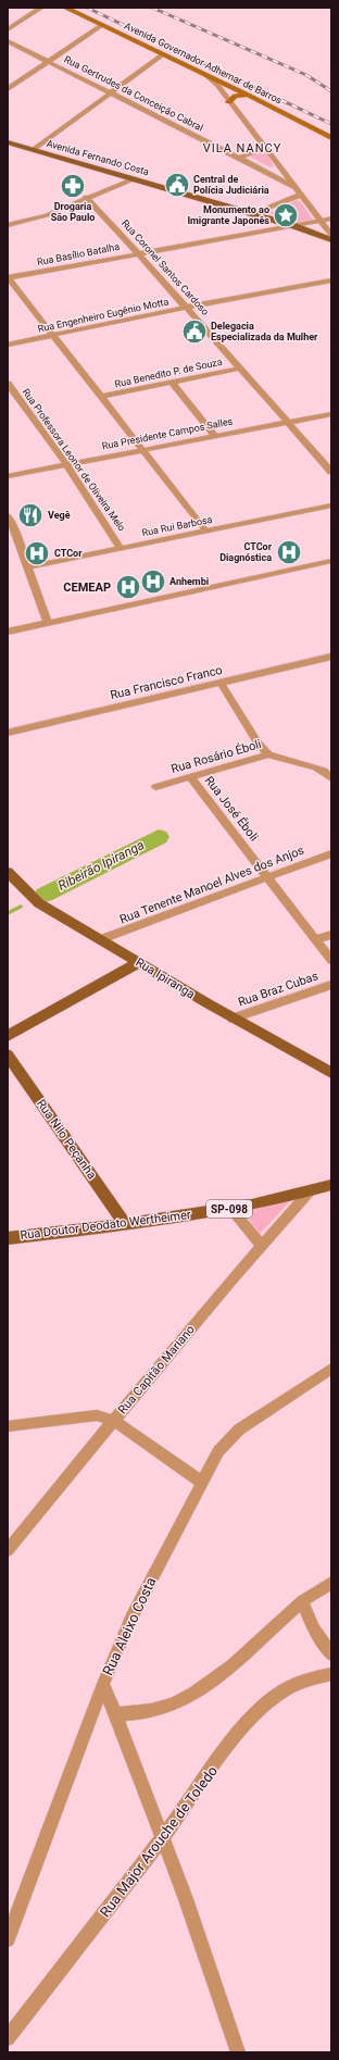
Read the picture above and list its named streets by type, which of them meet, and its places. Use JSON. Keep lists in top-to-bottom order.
{
  "streets": {
    "main road": [
      "Avenida Governador Adhemar de Barros",
      "Avenida Fernando Costa",
      "Rua Ipiranga",
      "Rua Nilo Peçanha",
      "SP-098",
      "Rua Doutor Deodato Wertheimer"
    ],
    "street": [
      "Rua Gertrudes da Conceição Cabral",
      "Rua Basílio Batalha",
      "Rua Coronel Santos Cardoso",
      "Rua Engenheiro Eugênio Motta",
      "Rua Benedito P. de Souza",
      "Rua Presidente Campos Salles",
      "Rua Professora Leonor de Oliveira Melo",
      "Rua Rui Barbosa",
      "Rua Francisco Franco",
      "Rua Rosário Éboli",
      "Rua José Éboli",
      "Rua Tenente Manoel Alves dos Anjos",
      "Rua Braz Cubas",
      "Rua Capitão Mariano",
      "Rua Aleixo Costa",
      "Rua Major Arouche de Toledo"
    ]
  },
  "crossings": [
    ["Avenida Fernando Costa", "Rua Basílio Batalha"],
    ["Rua Basílio Batalha", "Rua Coronel Santos Cardoso"],
    ["Rua Coronel Santos Cardoso", "Rua Engenheiro Eugênio Motta"],
    ["Rua Coronel Santos Cardoso", "Rua Benedito P. de Souza"],
    ["Rua Coronel Santos Cardoso", "Rua Presidente Campos Salles"],
    ["Rua Presidente Campos Salles", "Rua Professora Leonor de Oliveira Melo"],
    ["Rua Professora Leonor de Oliveira Melo", "Rua Rui Barbosa"],
    ["Rua Rosário Éboli", "Rua José Éboli"],
    ["Rua José Éboli", "Rua Tenente Manoel Alves dos Anjos"],
    ["Rua Tenente Manoel Alves dos Anjos", "Rua Ipiranga"],
    ["Rua Ipiranga", "Rua Braz Cubas"],
    ["Rua Nilo Peçanha", "Rua Doutor Deodato Wertheimer"],
    ["Rua Doutor Deodato Wertheimer", "Rua Capitão Mariano"]
  ],
  "districts": ["VILA NANCY"],
  "water": ["Ribeirão Ipiranga"],
  "places": {
    "public building": ["Central de Polícia Judiciária", "Delegacia Especializada da Mulher"],
    "pharmacy": ["Drogaria São Paulo"],
    "place": ["Monumento ao Imigrante Japonês"],
    "restaurant": ["Vegê"],
    "hospital": [
      "CTCor Diagnóstica",
      "CTCor",
      "Anhembi",
      "CEMEAP"
    ]
  }
}
